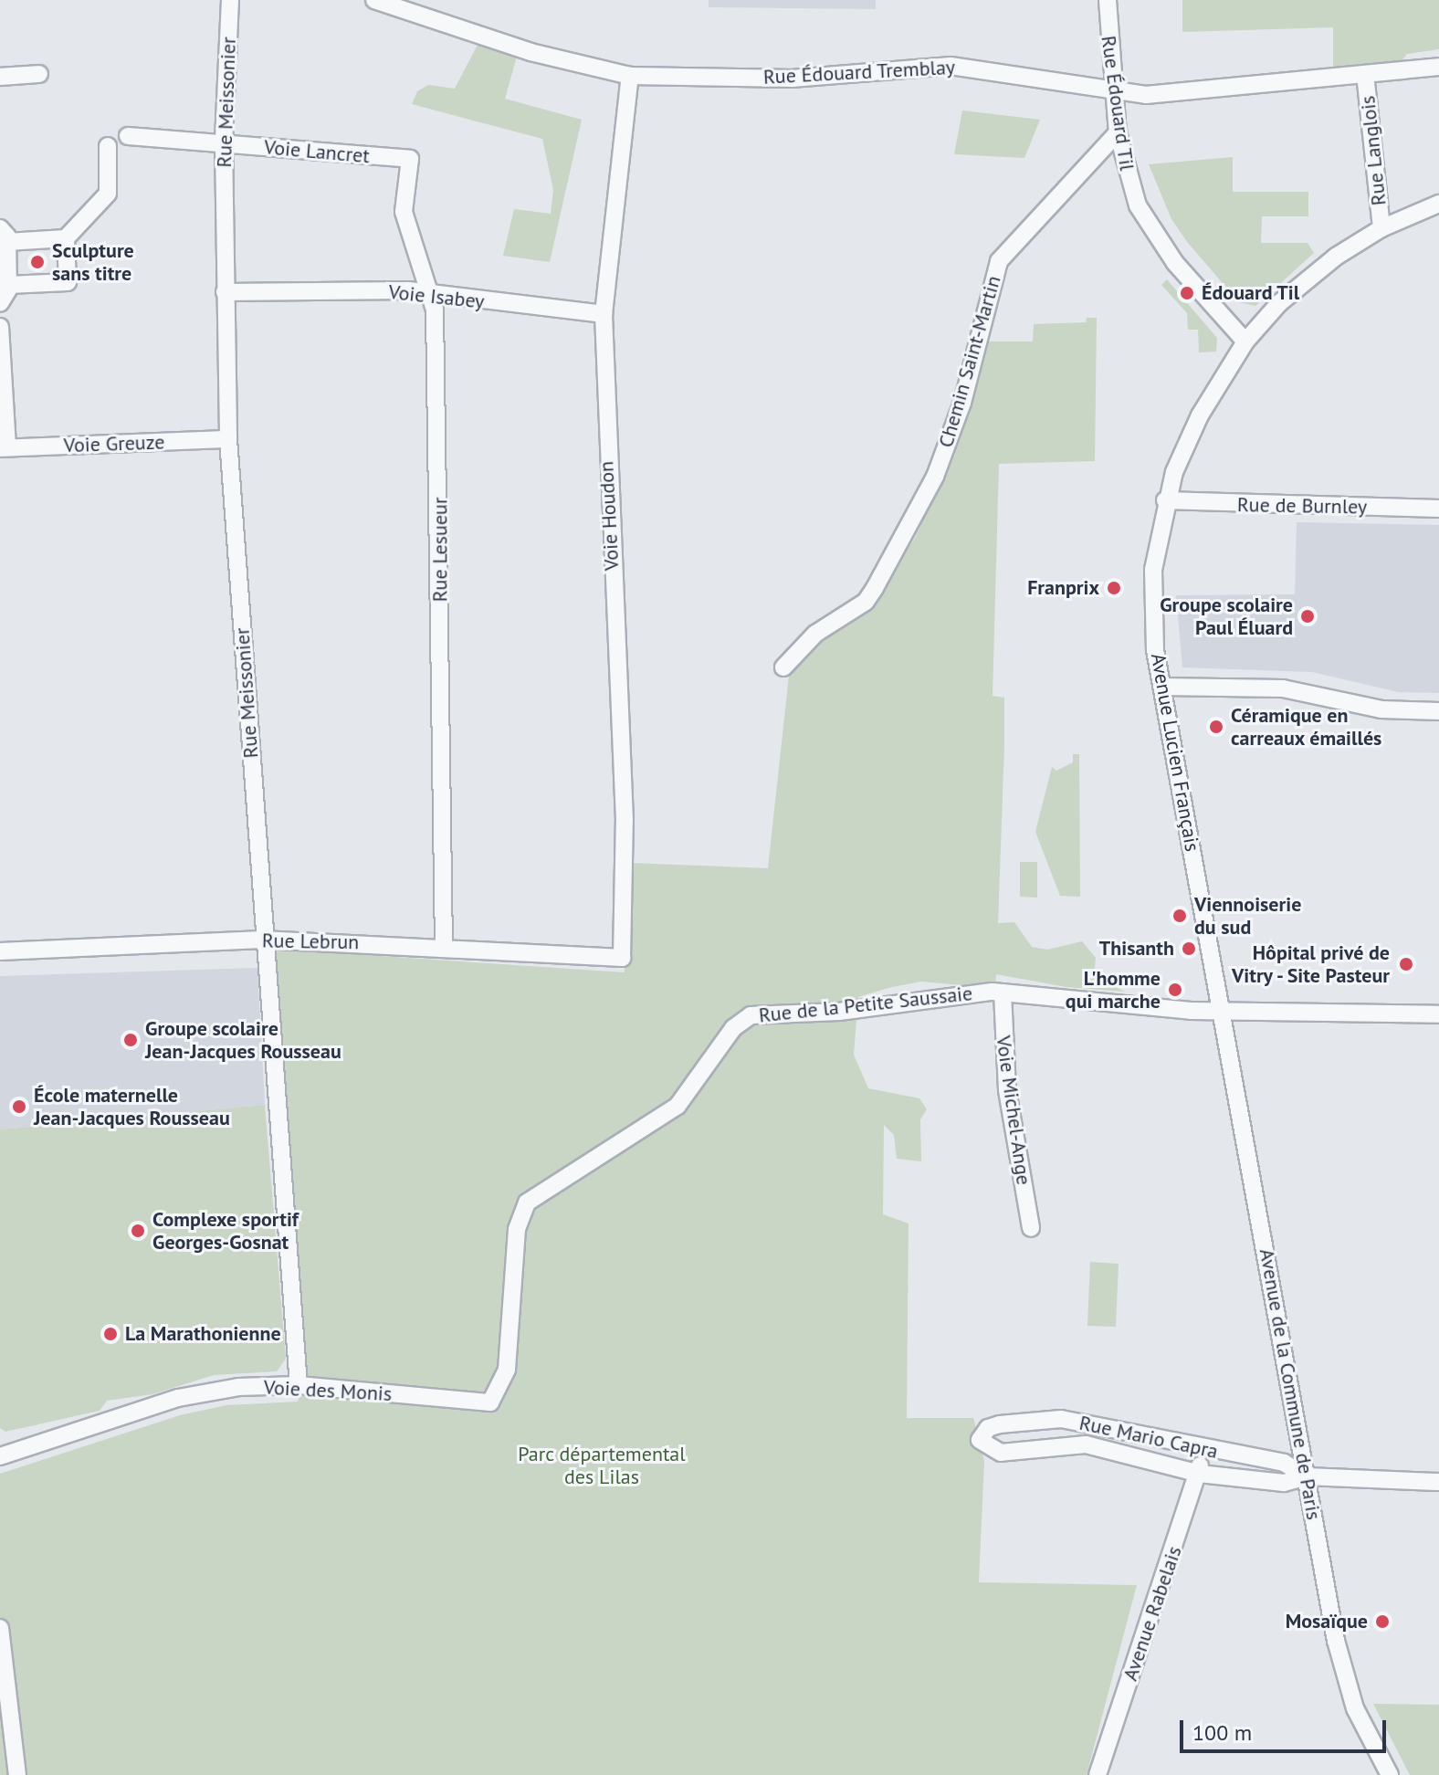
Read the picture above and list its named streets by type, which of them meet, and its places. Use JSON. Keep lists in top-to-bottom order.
{
  "streets": {
    "street": [
      "Rue Édouard Tremblay",
      "Rue Meissonier",
      "Rue Édouard Til",
      "Rue Langlois",
      "Voie Lancret",
      "Voie Isabey",
      "Chemin Saint-Martin",
      "Voie Greuze",
      "Rue de Burnley",
      "Voie Houdon",
      "Rue Lesueur",
      "Avenue Lucien Français",
      "Rue Lebrun",
      "Rue de la Petite Saussaie",
      "Voie Michel-Ange",
      "Avenue de la Commune de Paris",
      "Voie des Monis",
      "Rue Mario Capra",
      "Avenue Rabelais"
    ]
  },
  "crossings": [
    ["Rue Édouard Tremblay", "Rue Édouard Til"],
    ["Rue Édouard Tremblay", "Rue Langlois"],
    ["Rue Édouard Tremblay", "Voie Houdon"],
    ["Rue Meissonier", "Voie Lancret"],
    ["Rue Meissonier", "Voie Isabey"],
    ["Rue Meissonier", "Voie Greuze"],
    ["Rue Meissonier", "Rue Lebrun"],
    ["Rue Meissonier", "Voie des Monis"],
    ["Rue Édouard Til", "Chemin Saint-Martin"],
    ["Rue Édouard Til", "Avenue Lucien Français"],
    ["Rue Langlois", "Avenue Lucien Français"],
    ["Voie Lancret", "Rue Lesueur"],
    ["Voie Isabey", "Voie Houdon"],
    ["Voie Isabey", "Rue Lesueur"],
    ["Rue de Burnley", "Avenue Lucien Français"],
    ["Voie Houdon", "Rue Lebrun"],
    ["Rue Lesueur", "Rue Lebrun"],
    ["Avenue Lucien Français", "Avenue de la Commune de Paris"],
    ["Rue de la Petite Saussaie", "Voie Michel-Ange"],
    ["Rue de la Petite Saussaie", "Avenue de la Commune de Paris"],
    ["Rue de la Petite Saussaie", "Voie des Monis"],
    ["Avenue de la Commune de Paris", "Rue Mario Capra"],
    ["Rue Mario Capra", "Avenue Rabelais"]
  ],
  "parks": ["Parc départemental des Lilas"],
  "places": [
    "Sculpture sans titre",
    "Édouard Til",
    "Franprix",
    "Groupe scolaire Paul Éluard",
    "Céramique en carreaux émaillés",
    "Viennoiserie du sud",
    "Thisanth",
    "Hôpital privé de Vitry - Site Pasteur",
    "L'homme qui marche",
    "Groupe scolaire Jean-Jacques Rousseau",
    "École maternelle Jean-Jacques Rousseau",
    "Complexe sportif Georges-Gosnat",
    "La Marathonienne",
    "Mosaïque"
  ],
  "scale_bar": "100 m"
}
